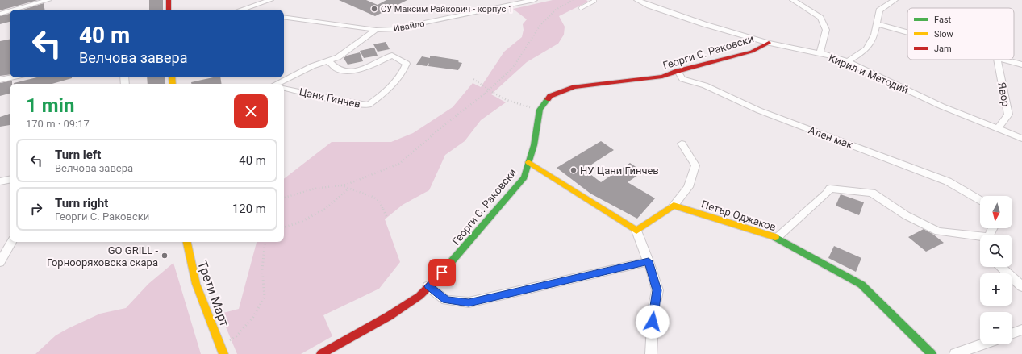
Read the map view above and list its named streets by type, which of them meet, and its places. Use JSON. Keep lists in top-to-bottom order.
{
  "streets": {
    "street": [
      "Ивайло",
      "Георги С. Раковски",
      "Кирил и Методий",
      "Явор",
      "Цани Гинчев",
      "Ален мак",
      "Петър Оджаков",
      "Трети Март"
    ]
  },
  "crossings": [
    ["Ивайло", "Цани Гинчев"],
    ["Георги С. Раковски", "Кирил и Методий"],
    ["Георги С. Раковски", "Ален мак"],
    ["Кирил и Методий", "Явор"]
  ],
  "places": ["СУ Максим Райкович - корпус 1", "НУ Цани Гинчев", "GO GRILL - Горнооряховска скара"],
  "legend": ["Fast", "Slow", "Jam"],
  "north": "bottom",
  "page": {
    "turn": ["40 m", "Велчова завера"],
    "heading": ["1 min", "170 m · 09:17"],
    "list": [
      {
        "name": "Turn left",
        "note": "Велчова завера",
        "value": "40 m"
      },
      {
        "name": "Turn right",
        "note": "Георги С. Раковски",
        "value": "120 m"
      }
    ],
    "map_buttons": ["+", "−"]
  }
}
